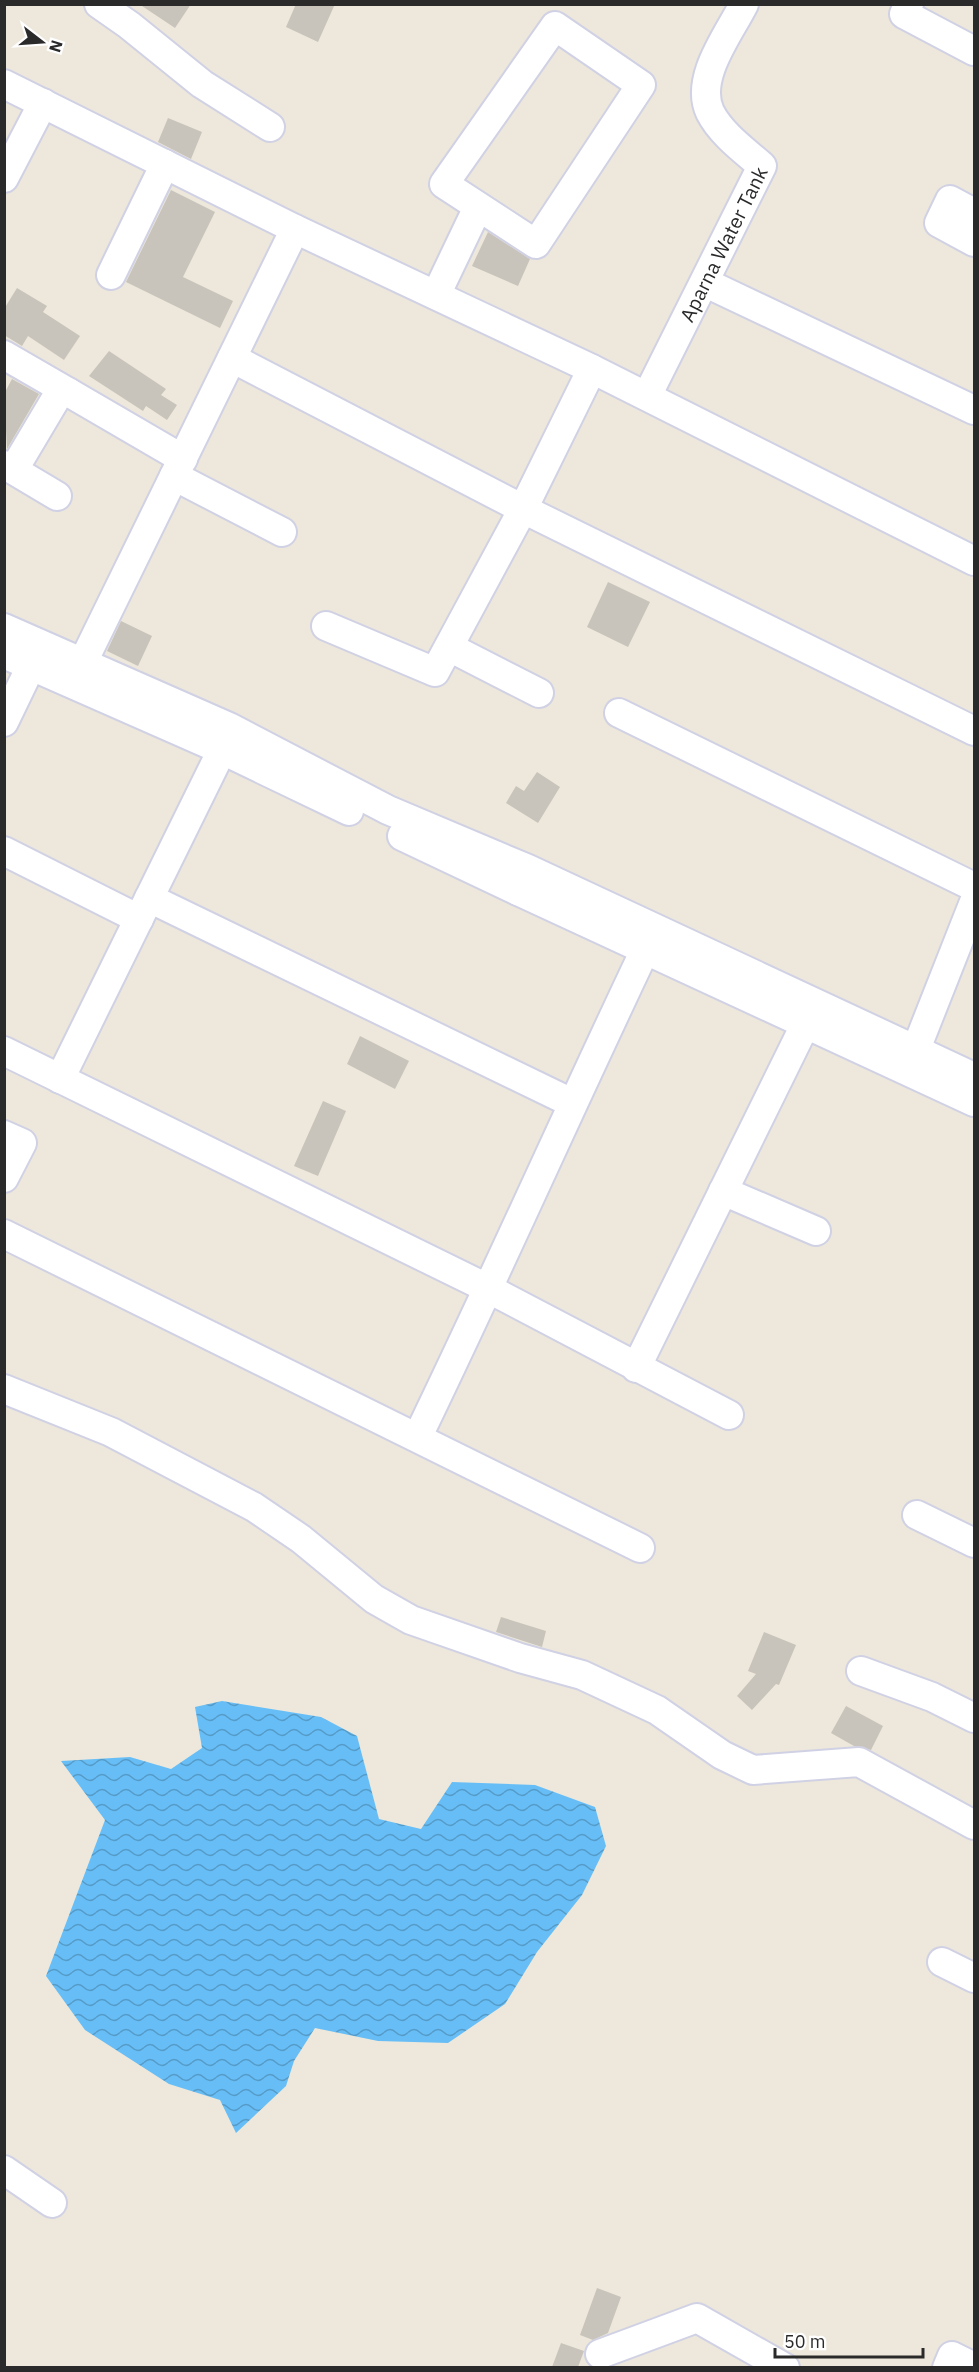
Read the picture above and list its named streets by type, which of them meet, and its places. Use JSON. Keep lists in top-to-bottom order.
{
  "streets": {
    "street": ["Aparna Water Tank"]
  },
  "scale_bar": "50 m",
  "north": "right"
}
